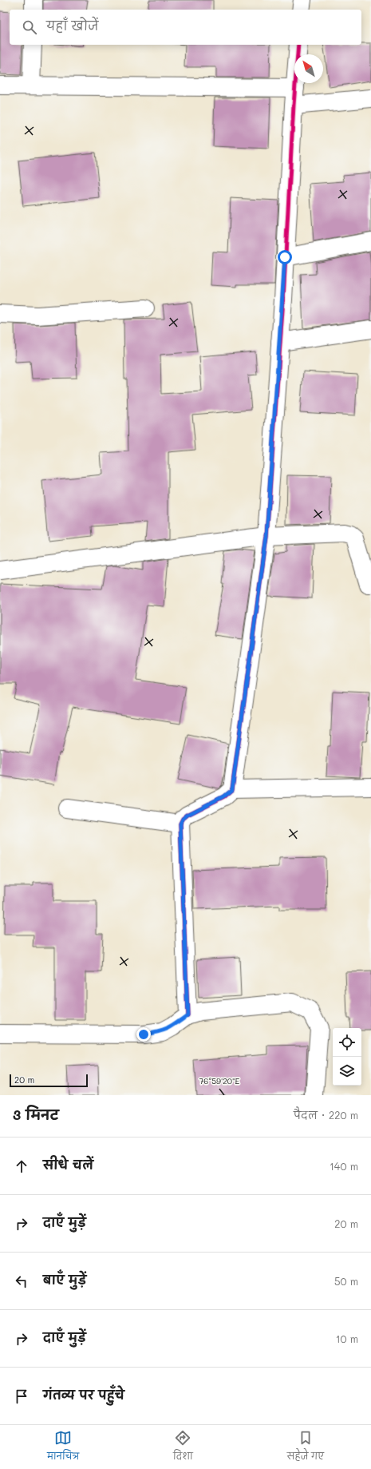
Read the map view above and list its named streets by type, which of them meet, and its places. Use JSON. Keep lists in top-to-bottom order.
{
  "scale_bar": "20 m",
  "north": "top left",
  "page": {
    "search": "यहाँ खोजें",
    "scale": "20 m",
    "heading": ["3 मिनट", "पैदल · 220 m"],
    "list": [
      ["सीधे चलें", "140 m"],
      ["दाएँ मुड़ें", "20 m"],
      ["बाएँ मुड़ें", "50 m"],
      ["दाएँ मुड़ें", "10 m"],
      "गंतव्य पर पहुँचे"
    ],
    "nav": ["मानचित्र", "दिशा", "सहेजे गए"]
  },
  "coordinates": ["76°59'20\"E"]
}
